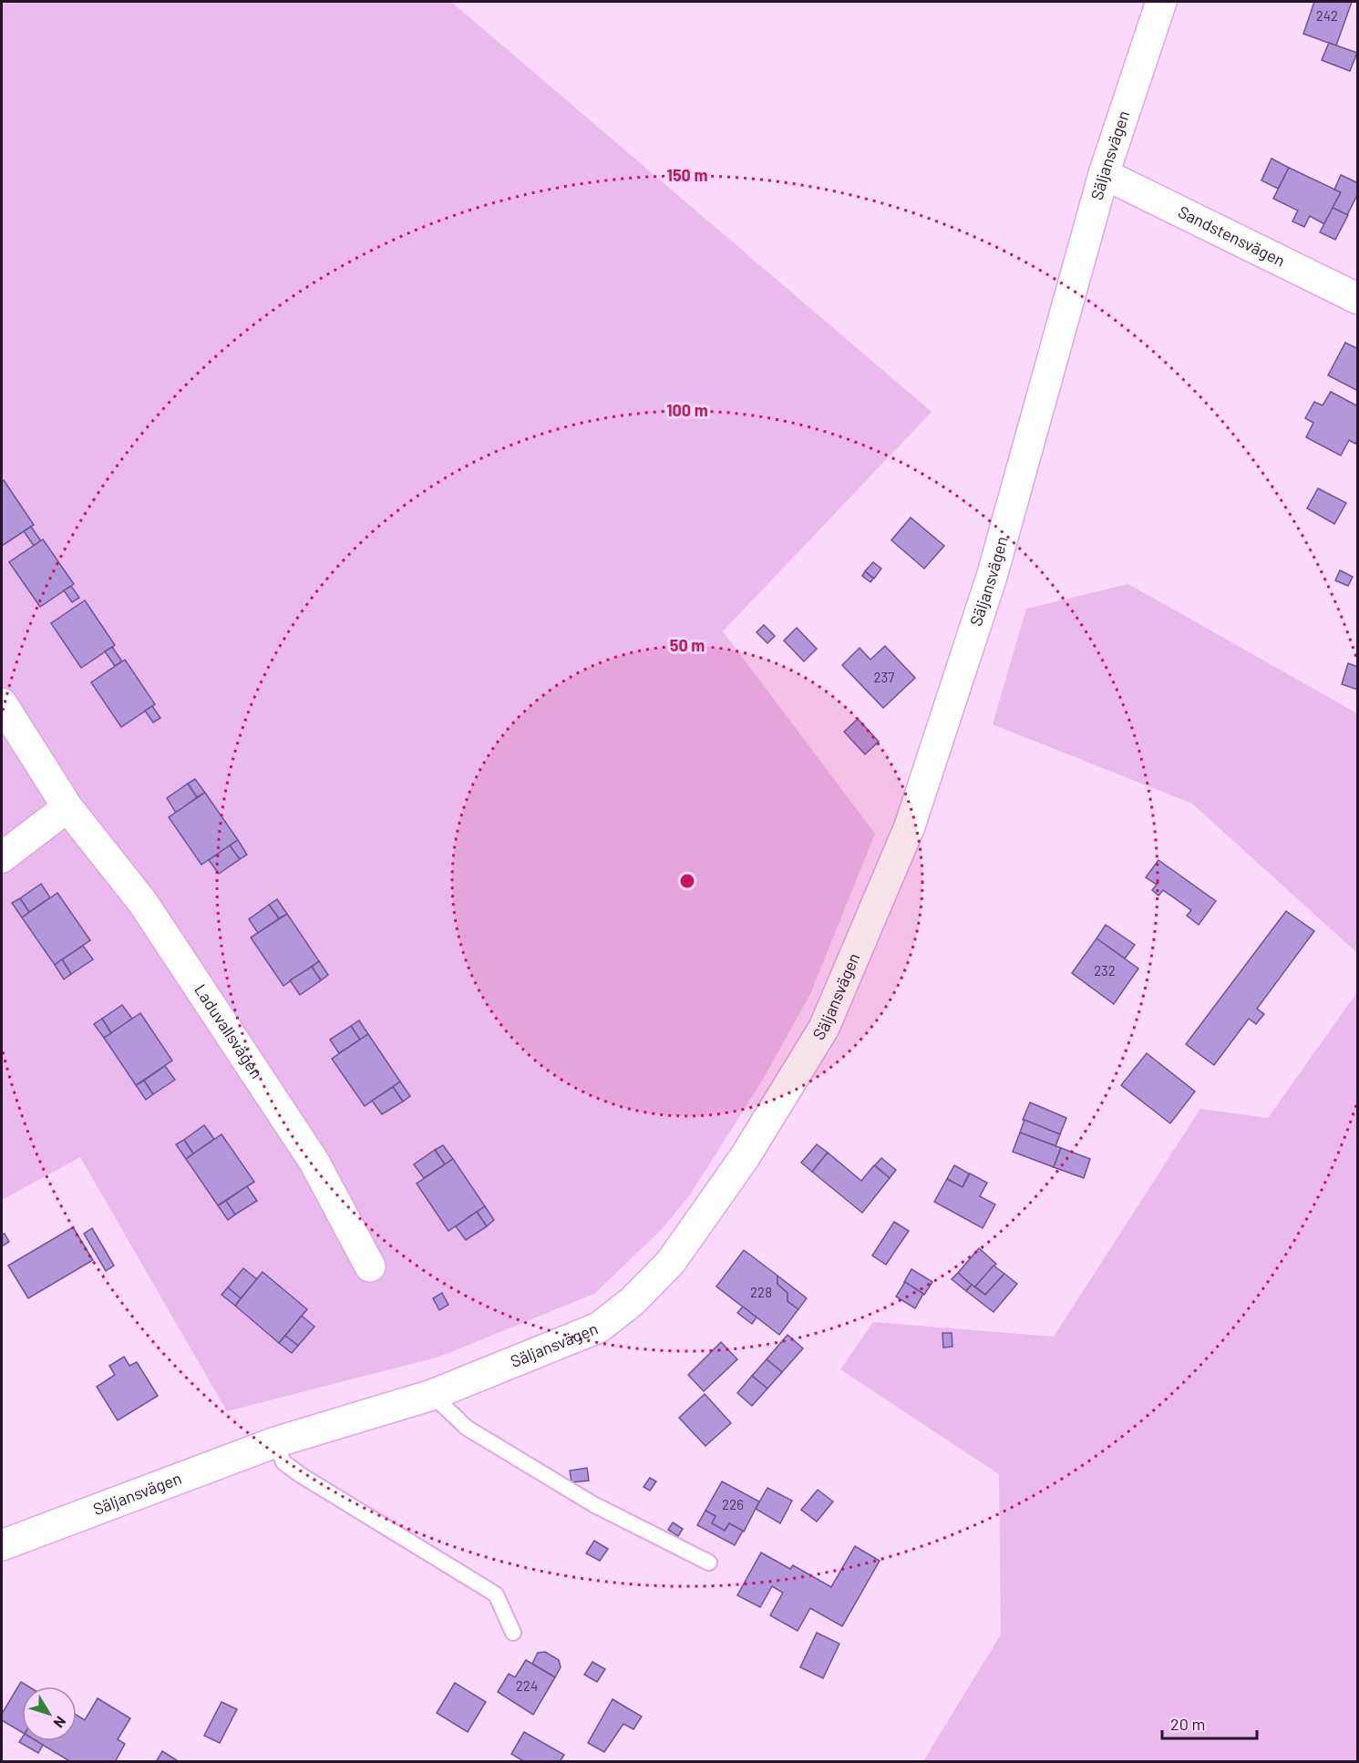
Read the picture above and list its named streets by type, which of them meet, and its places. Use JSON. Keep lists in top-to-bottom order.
{
  "streets": {
    "street": ["Säljansvägen", "Sandstensvägen", "Laduvallsvägen"]
  },
  "crossings": [
    ["Säljansvägen", "Sandstensvägen"]
  ],
  "house_numbers": [
    "242",
    "237",
    "232",
    "228",
    "226",
    "224"
  ],
  "scale_bar": "20 m",
  "north": "bottom right",
  "rings": ["150 m", "100 m", "50 m"]
}
